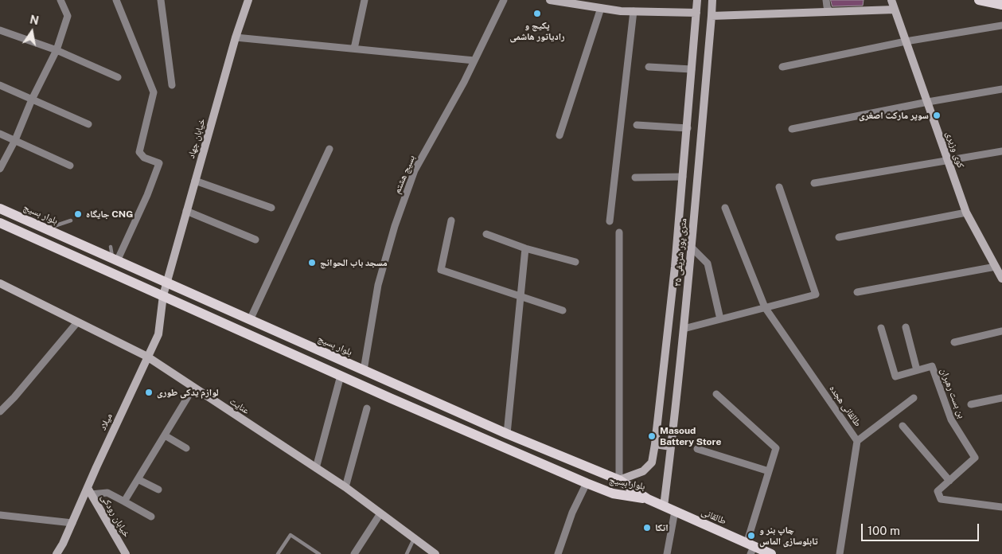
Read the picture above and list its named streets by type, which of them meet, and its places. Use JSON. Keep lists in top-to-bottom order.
{
  "streets": {
    "main road": ["بلوار بسیج", "طالقانی"],
    "street": [
      "خیابان جهاد",
      "کوی وزیری",
      "بسیج هشتم",
      "۳۵ متری پور شریفی",
      "بن بست رهبران",
      "عنایت",
      "طالقانی هجده",
      "میلاد",
      "خیابان رودکی"
    ]
  },
  "crossings": [
    ["خیابان جهاد", "بلوار بسیج"],
    ["خیابان جهاد", "میلاد"],
    ["بسیج هشتم", "بلوار بسیج"],
    ["بلوار بسیج", "۳۵ متری پور شریفی"],
    ["بلوار بسیج", "میلاد"],
    ["بلوار بسیج", "طالقانی"],
    ["۳۵ متری پور شریفی", "طالقانی"],
    ["عنایت", "میلاد"],
    ["میلاد", "خیابان رودکی"]
  ],
  "places": [
    "پکیج و رادیاتور هاشمی",
    "سوپر مارکت اصغری",
    "جایگاه CNG",
    "مسجد باب الحوائج",
    "لوازم یدکی طوری",
    "Masoud Battery Store",
    "اتکا",
    "چاپ بنر و تابلوسازی الماس"
  ],
  "scale_bar": "100 m",
  "north": "top"
}
